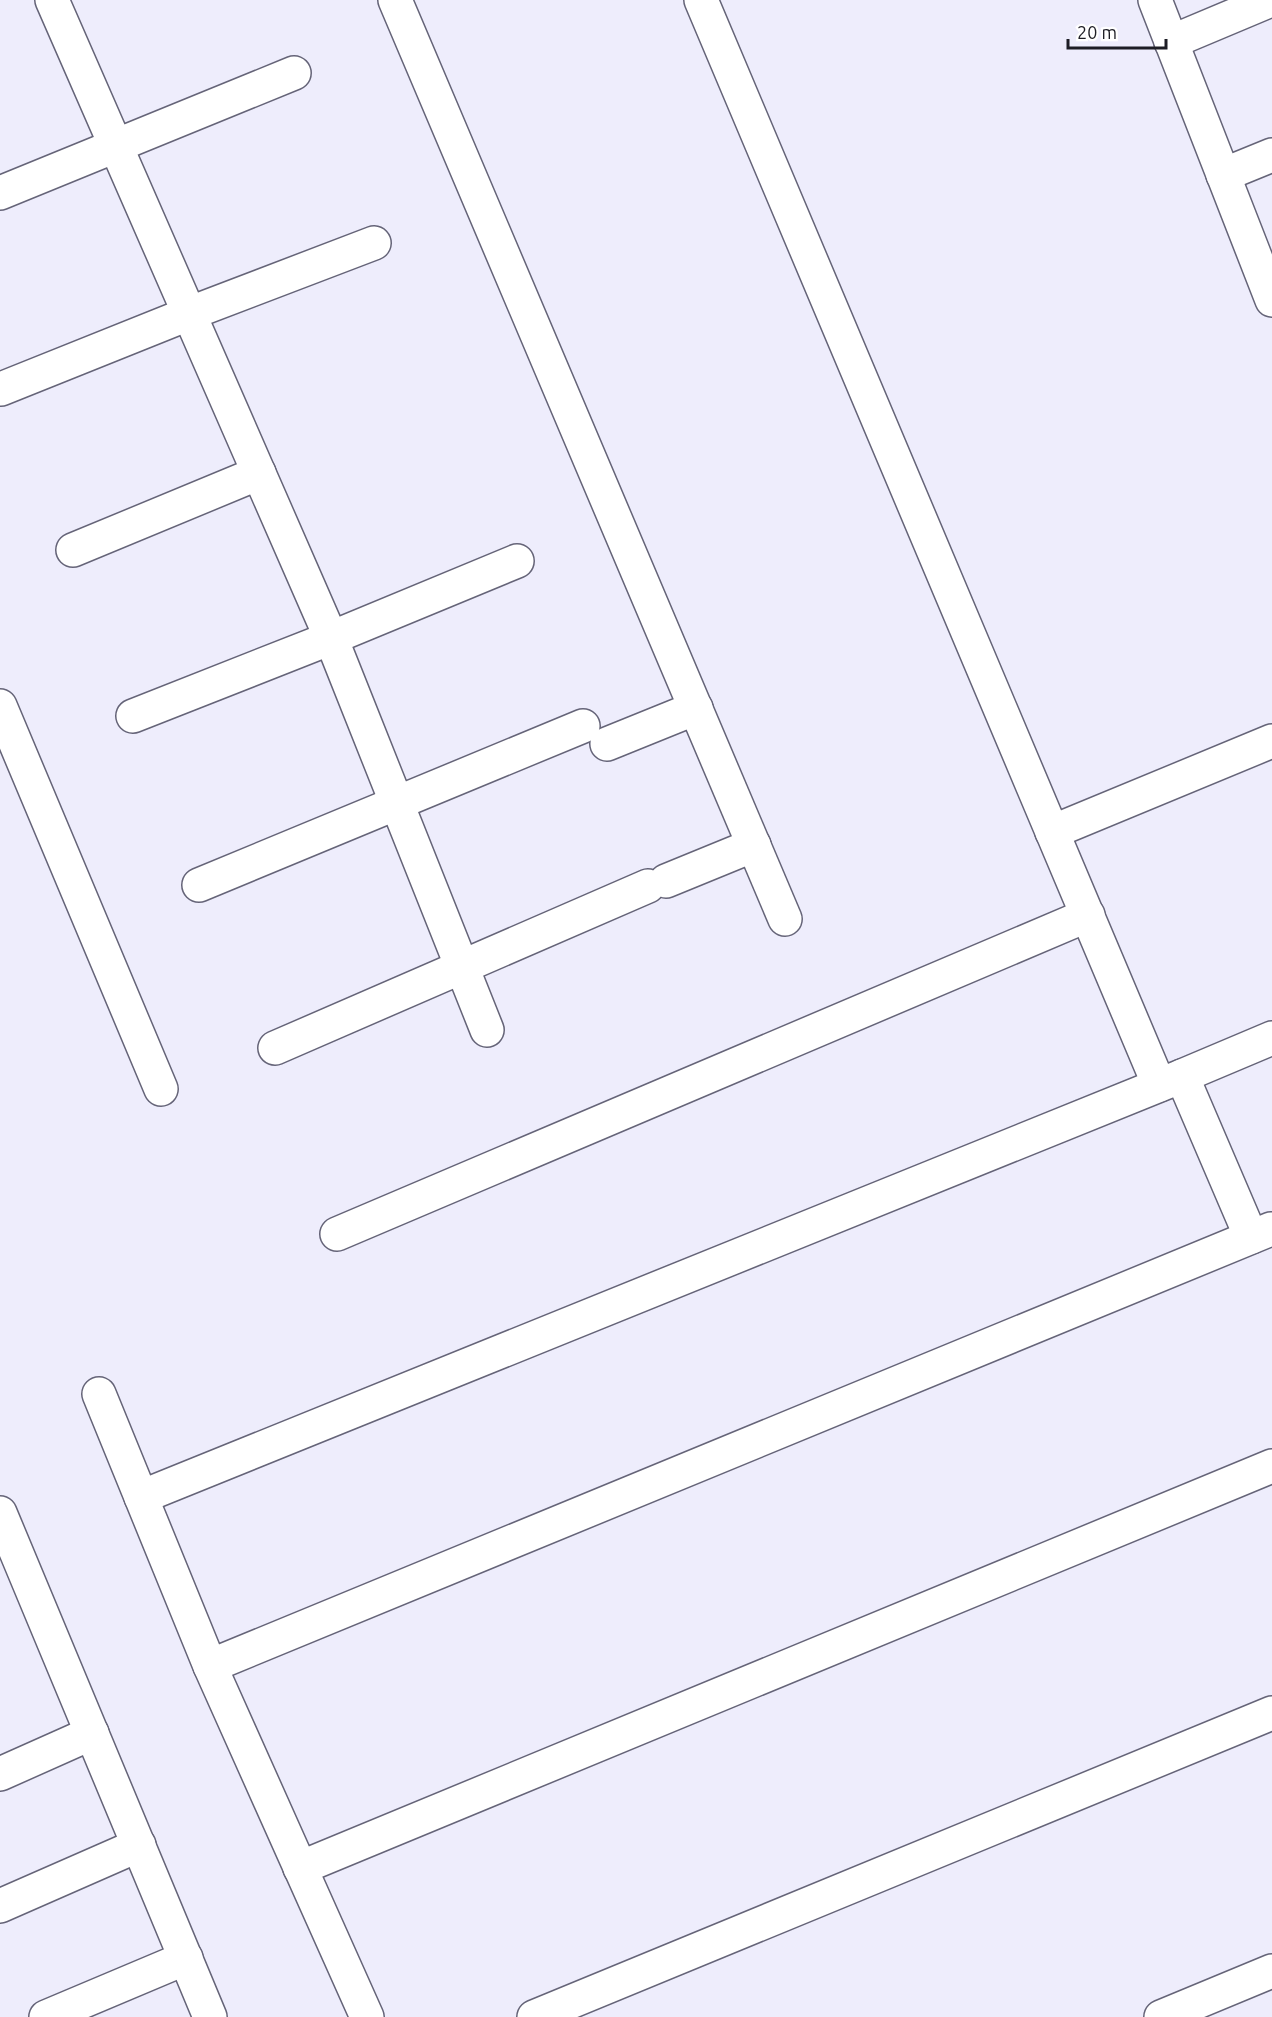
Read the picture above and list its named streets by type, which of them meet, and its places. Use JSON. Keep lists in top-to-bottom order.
{
  "scale_bar": "20 m"
}
